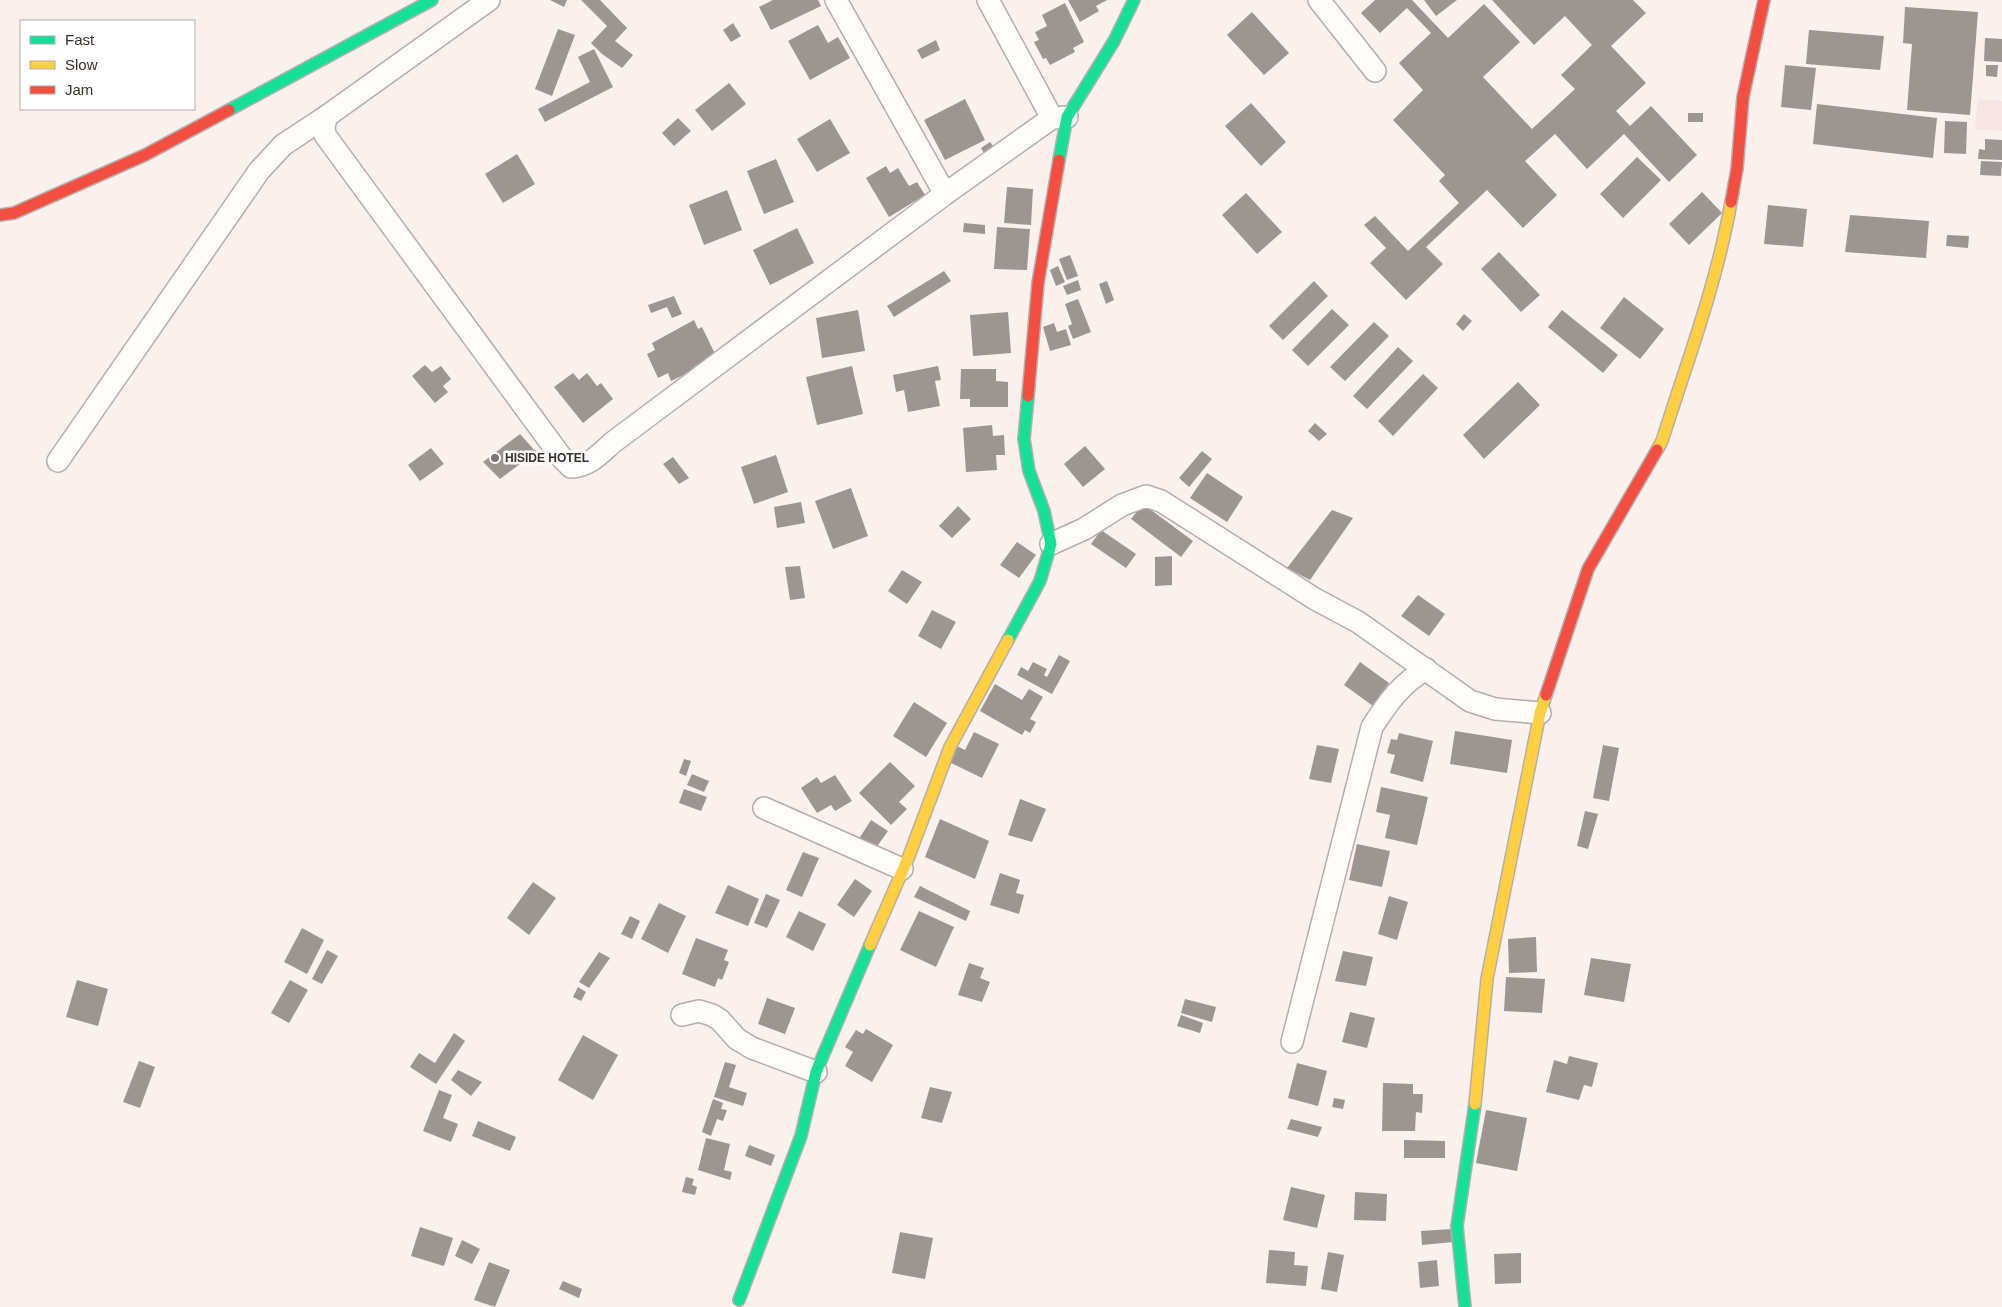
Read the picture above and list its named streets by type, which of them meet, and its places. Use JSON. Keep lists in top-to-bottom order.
{
  "places": ["HISIDE HOTEL"],
  "legend": ["Fast", "Slow", "Jam"]
}
